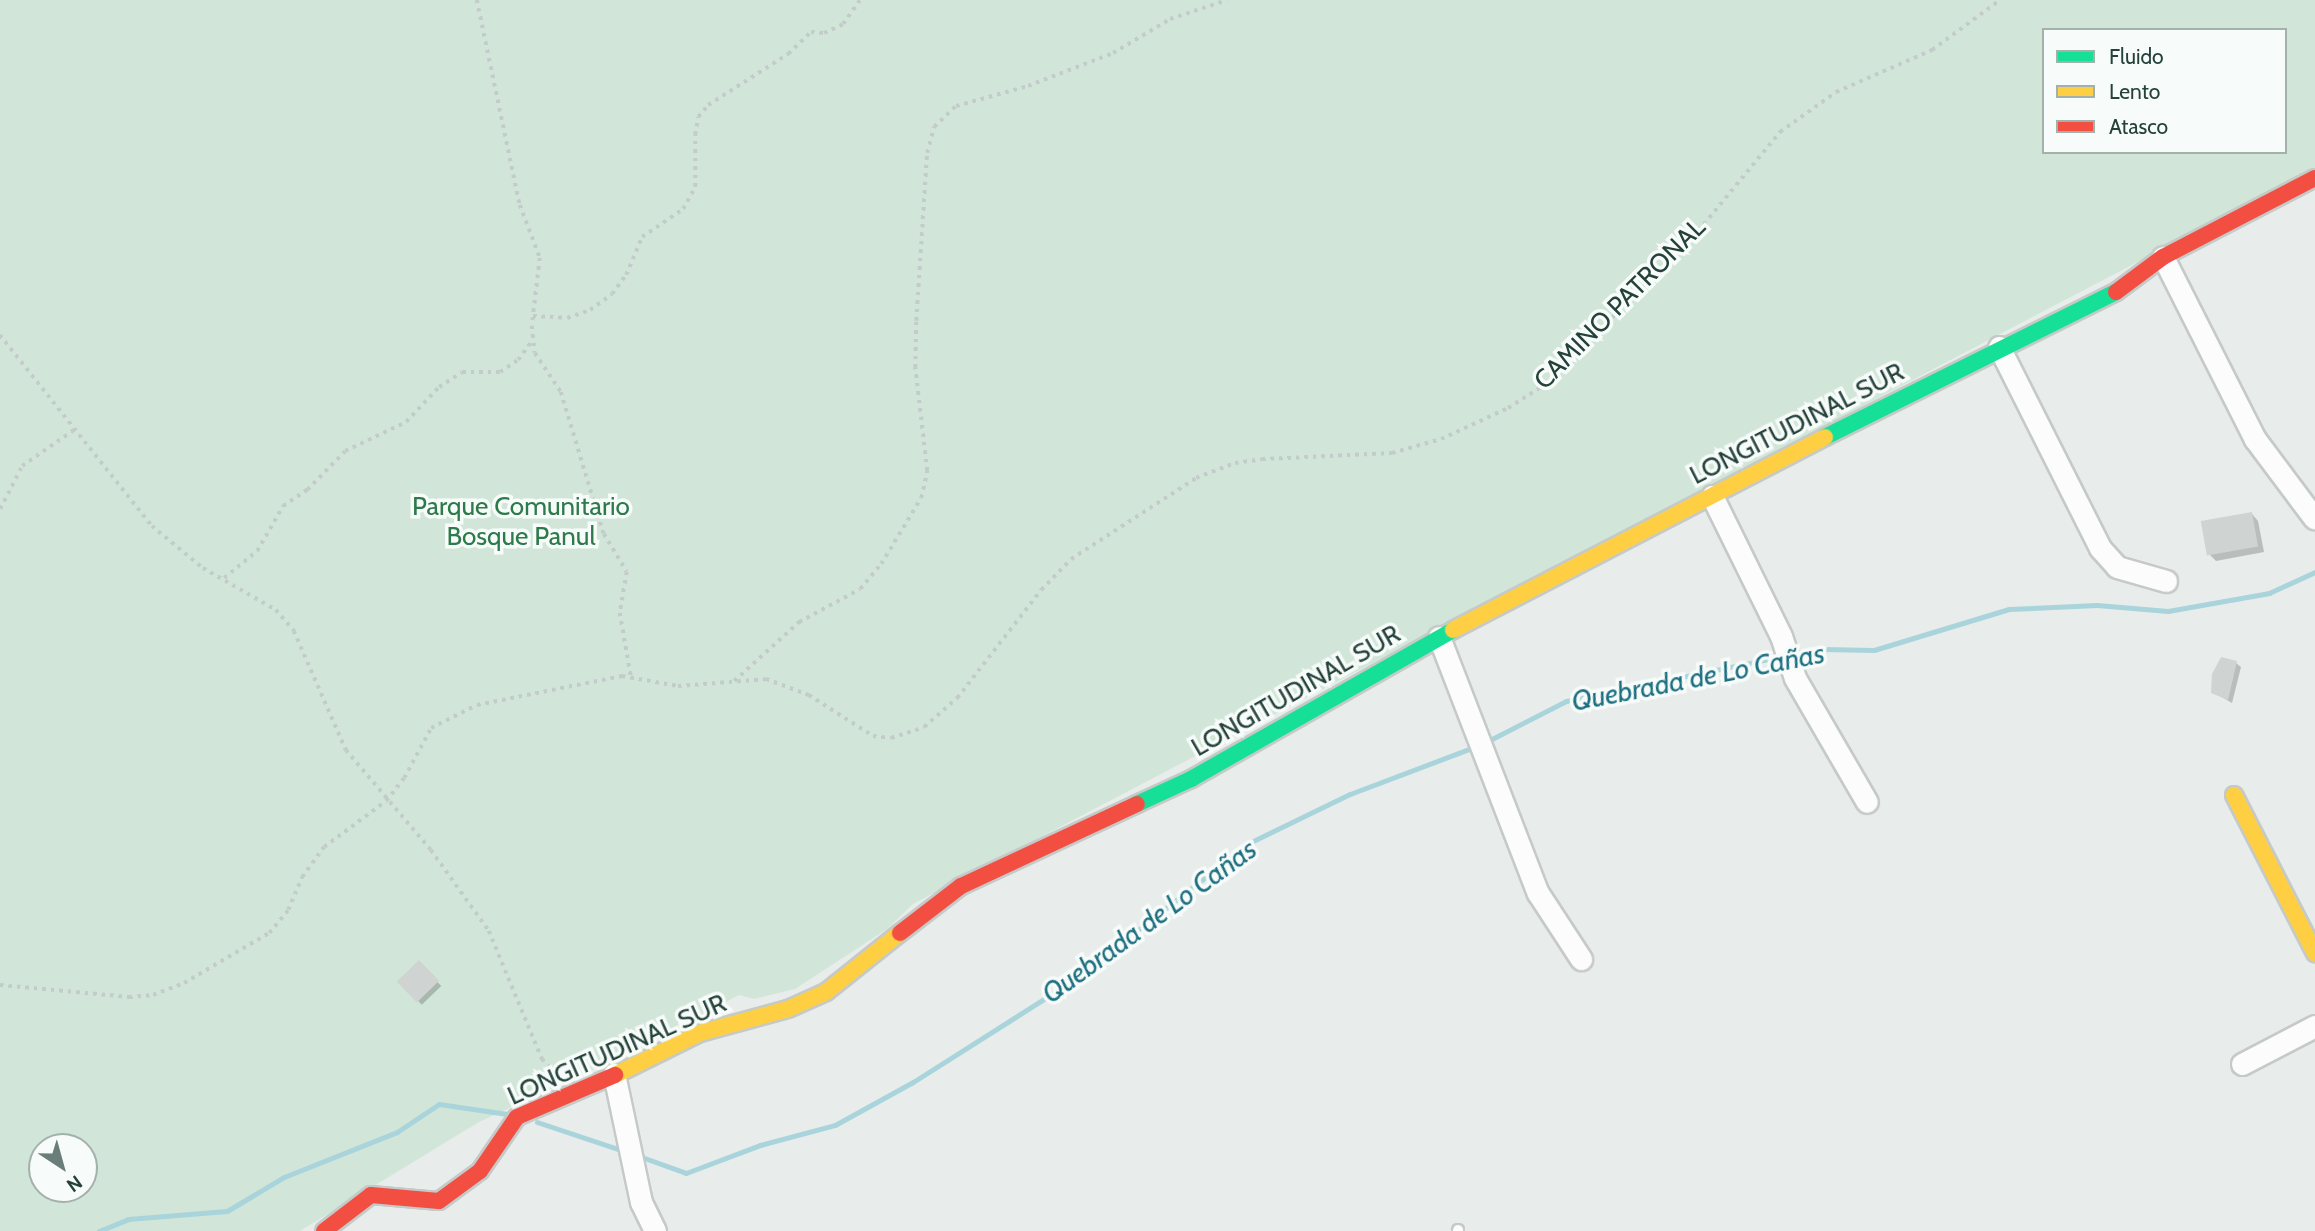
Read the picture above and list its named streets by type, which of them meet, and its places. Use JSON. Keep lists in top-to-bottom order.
{
  "streets": {
    "street": ["LONGITUDINAL SUR"],
    "path": ["CAMINO PATRONAL"]
  },
  "water": ["Quebrada de Lo Cañas"],
  "parks": ["Parque Comunitario Bosque Panul"],
  "legend": ["Fluido", "Lento", "Atasco"],
  "north": "bottom right"
}
